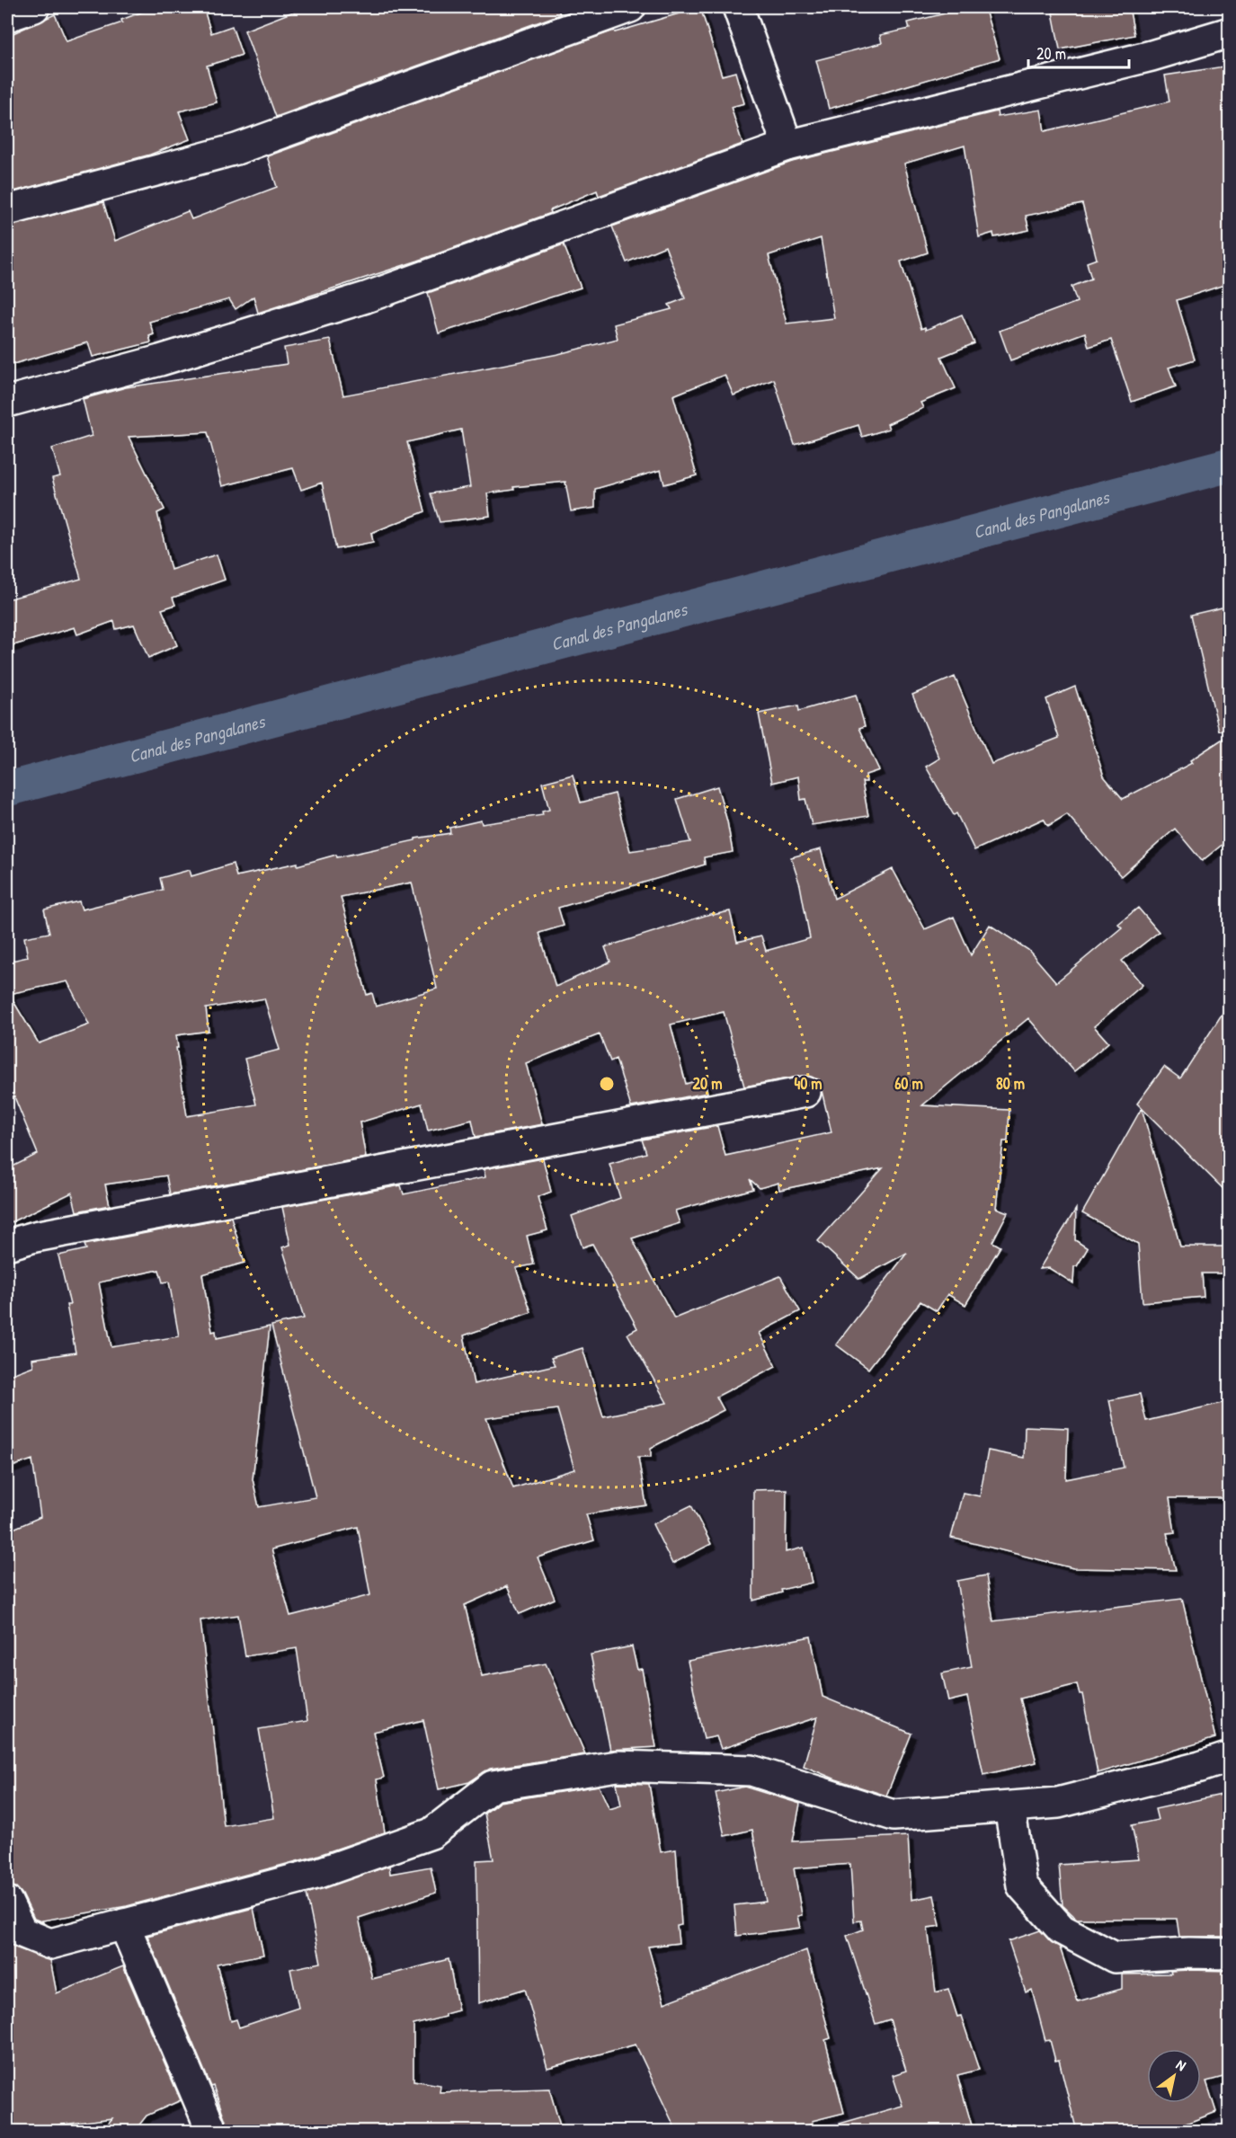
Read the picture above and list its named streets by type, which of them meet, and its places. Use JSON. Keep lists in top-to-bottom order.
{
  "water": ["Canal des Pangalanes"],
  "scale_bar": "20 m",
  "north": "top right",
  "rings": [
    "20 m",
    "40 m",
    "60 m",
    "80 m"
  ]
}
